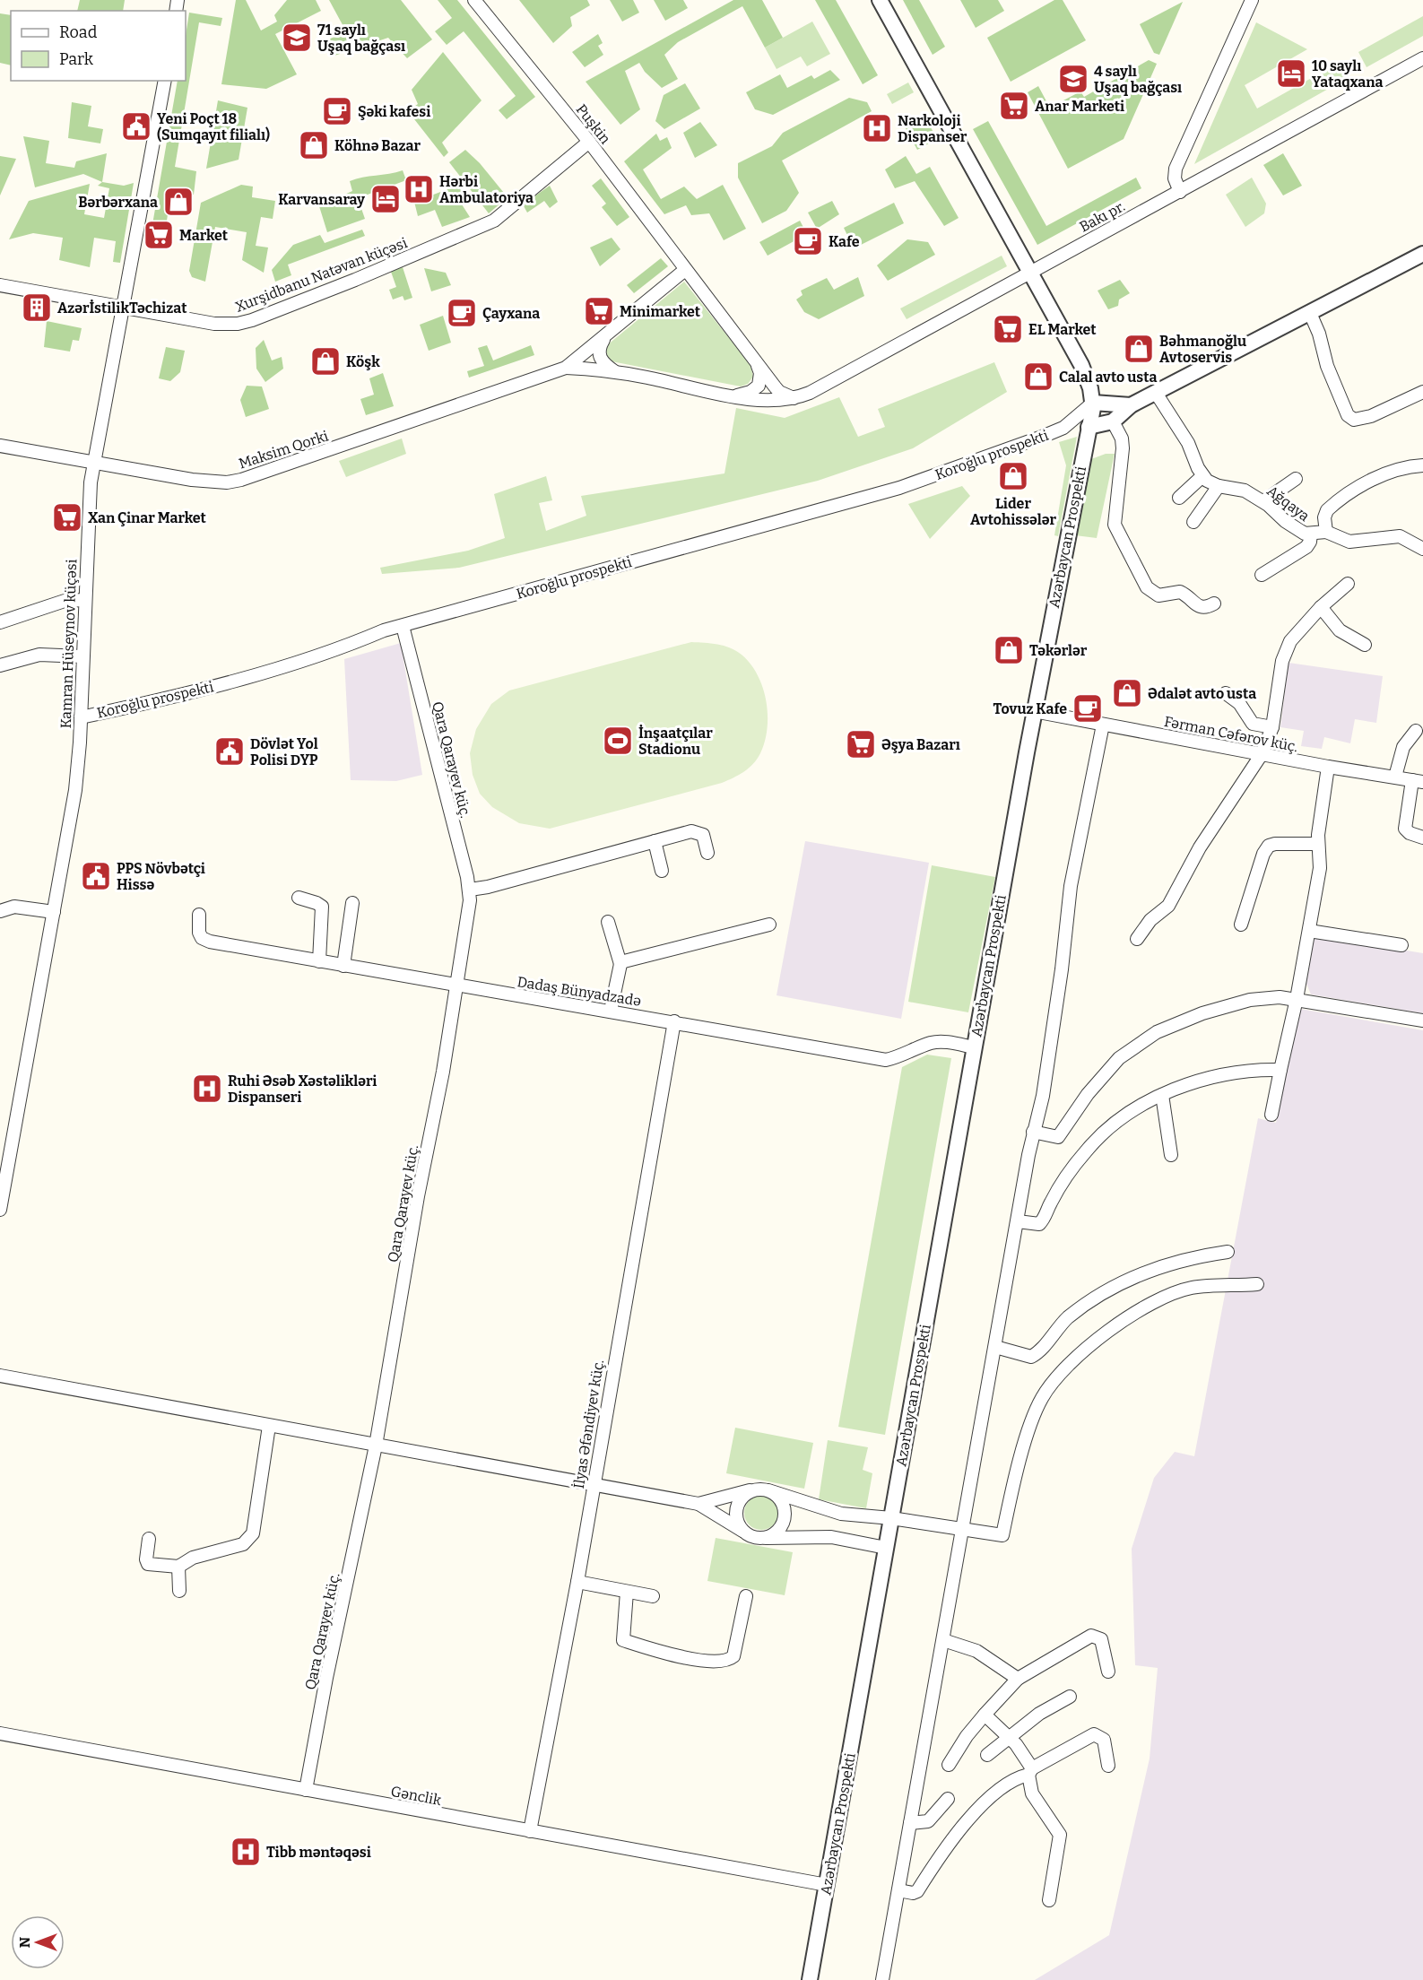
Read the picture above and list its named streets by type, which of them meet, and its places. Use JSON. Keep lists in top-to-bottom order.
{
  "streets": {
    "street": [
      "Puşkin",
      "Bakı pr.",
      "Xurşidbanu Natəvan küçəsi",
      "Maksim Qorki",
      "Koroğlu prospekti",
      "Ağqaya",
      "Azərbaycan Prospekti",
      "Kamran Hüseynov küçəsi",
      "Fərman Cəfərov küç.",
      "Qara Qarayev küç.",
      "Dadaş Bünyadzadə",
      "İlyas Əfəndiyev küç.",
      "Gənclik"
    ]
  },
  "crossings": [
    ["Puşkin", "Bakı pr."],
    ["Puşkin", "Xurşidbanu Natəvan küçəsi"],
    ["Bakı pr.", "Azərbaycan Prospekti"],
    ["Xurşidbanu Natəvan küçəsi", "Kamran Hüseynov küçəsi"],
    ["Maksim Qorki", "Kamran Hüseynov küçəsi"],
    ["Koroğlu prospekti", "Kamran Hüseynov küçəsi"],
    ["Koroğlu prospekti", "Qara Qarayev küç."],
    ["Azərbaycan Prospekti", "Fərman Cəfərov küç."],
    ["Azərbaycan Prospekti", "Dadaş Bünyadzadə"],
    ["Azərbaycan Prospekti", "Gənclik"],
    ["Qara Qarayev küç.", "Dadaş Bünyadzadə"],
    ["Qara Qarayev küç.", "Gənclik"],
    ["Dadaş Bünyadzadə", "İlyas Əfəndiyev küç."],
    ["İlyas Əfəndiyev küç.", "Gənclik"]
  ],
  "places": {
    "school or university": ["71 saylı Uşaq bağçası", "4 saylı Uşaq bağçası"],
    "hotel": ["10 saylı Yataqxana", "Karvansaray"],
    "supermarket": [
      "Anar Marketi",
      "Market",
      "Minimarket",
      "EL Market",
      "Xan Çinar Market",
      "Əşya Bazarı"
    ],
    "cafe": [
      "Şəki kafesi",
      "Kafe",
      "Çayxana",
      "Tovuz Kafe"
    ],
    "public building": ["Yeni Poçt 18 (Sumqayıt filialı)", "Dövlət Yol Polisi DYP", "PPS Növbətçi Hissə"],
    "hospital": [
      "Narkoloji Dispanser",
      "Hərbi Ambulatoriya",
      "Ruhi Əsəb Xəstəlikləri Dispanseri",
      "Tibb məntəqəsi"
    ],
    "shop": [
      "Köhnə Bazar",
      "Bərbərxana",
      "Bəhmanoğlu Avtoservis",
      "Köşk",
      "Calal avto usta",
      "Lider Avtohissələr",
      "Təkərlər",
      "Ədalət avto usta"
    ],
    "building": ["AzərİstilikTəchizat"],
    "sports": ["İnşaatçılar Stadionu"]
  },
  "legend": ["Road", "Park"],
  "north": "left"
}
